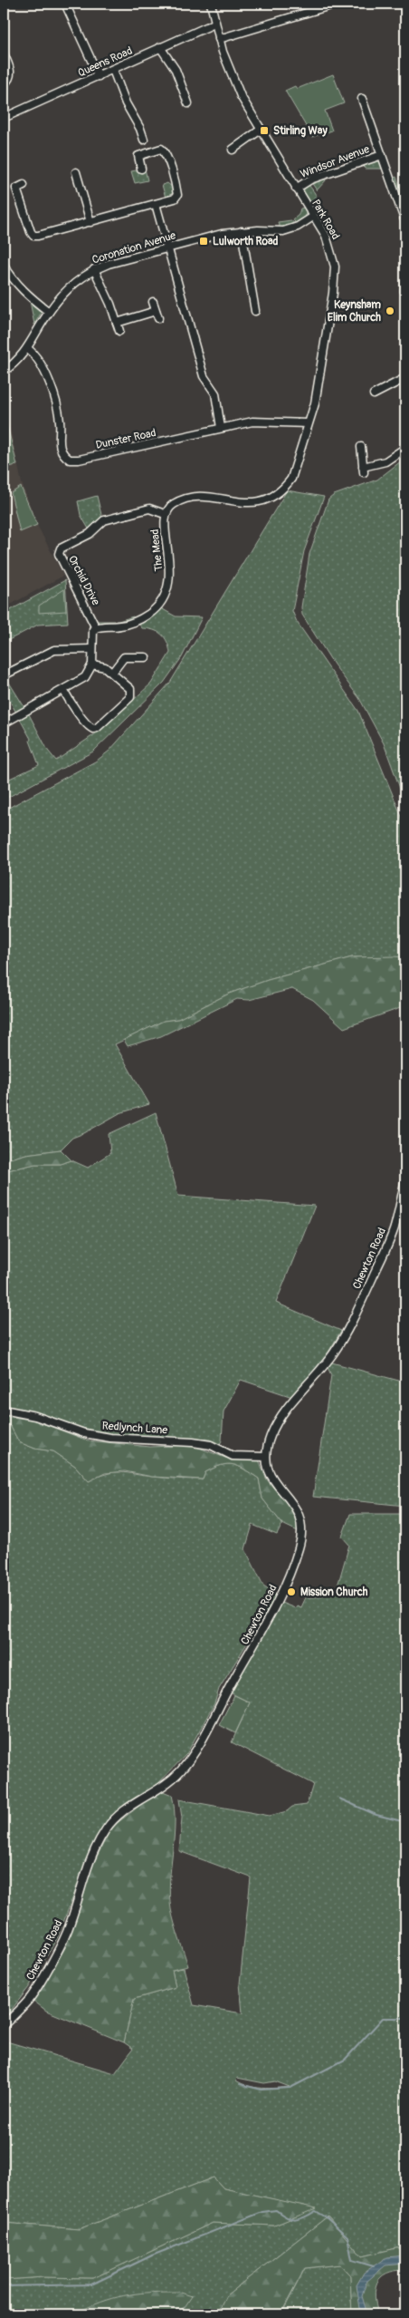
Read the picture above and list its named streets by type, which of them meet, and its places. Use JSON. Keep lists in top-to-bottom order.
{
  "streets": {
    "street": [
      "Queens Road",
      "Windsor Avenue",
      "Park Road",
      "Coronation Avenue",
      "Dunster Road",
      "The Mead",
      "Orchid Drive",
      "Chewton Road",
      "Redlynch Lane"
    ]
  },
  "crossings": [
    ["Queens Road", "Park Road"],
    ["Windsor Avenue", "Park Road"],
    ["Park Road", "Coronation Avenue"],
    ["Park Road", "Dunster Road"],
    ["Park Road", "The Mead"],
    ["Coronation Avenue", "Dunster Road"],
    ["The Mead", "Orchid Drive"],
    ["Chewton Road", "Redlynch Lane"]
  ],
  "places": {
    "transit": ["Stirling Way", "Lulworth Road"],
    "other": ["Keynsham Elim Church", "Mission Church"]
  }
}
